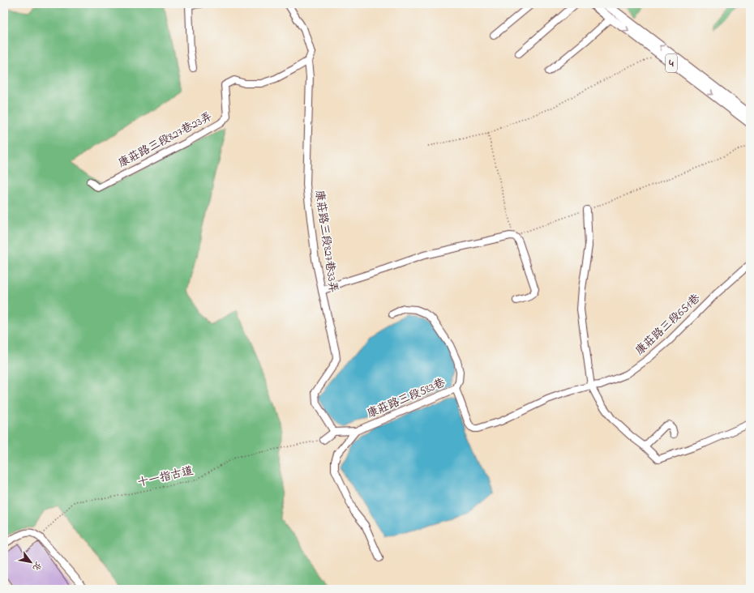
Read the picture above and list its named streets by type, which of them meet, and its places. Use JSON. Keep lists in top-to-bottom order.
{
  "streets": {
    "main road": ["4"],
    "street": [
      "康莊路三段827巷23弄",
      "康莊路三段827巷33弄",
      "康莊路三段651巷",
      "康莊路三段583巷"
    ],
    "path": ["十一指古道"]
  },
  "crossings": [
    ["康莊路三段827巷23弄", "康莊路三段827巷33弄"],
    ["康莊路三段651巷", "康莊路三段583巷"]
  ],
  "north": "bottom right"
}
